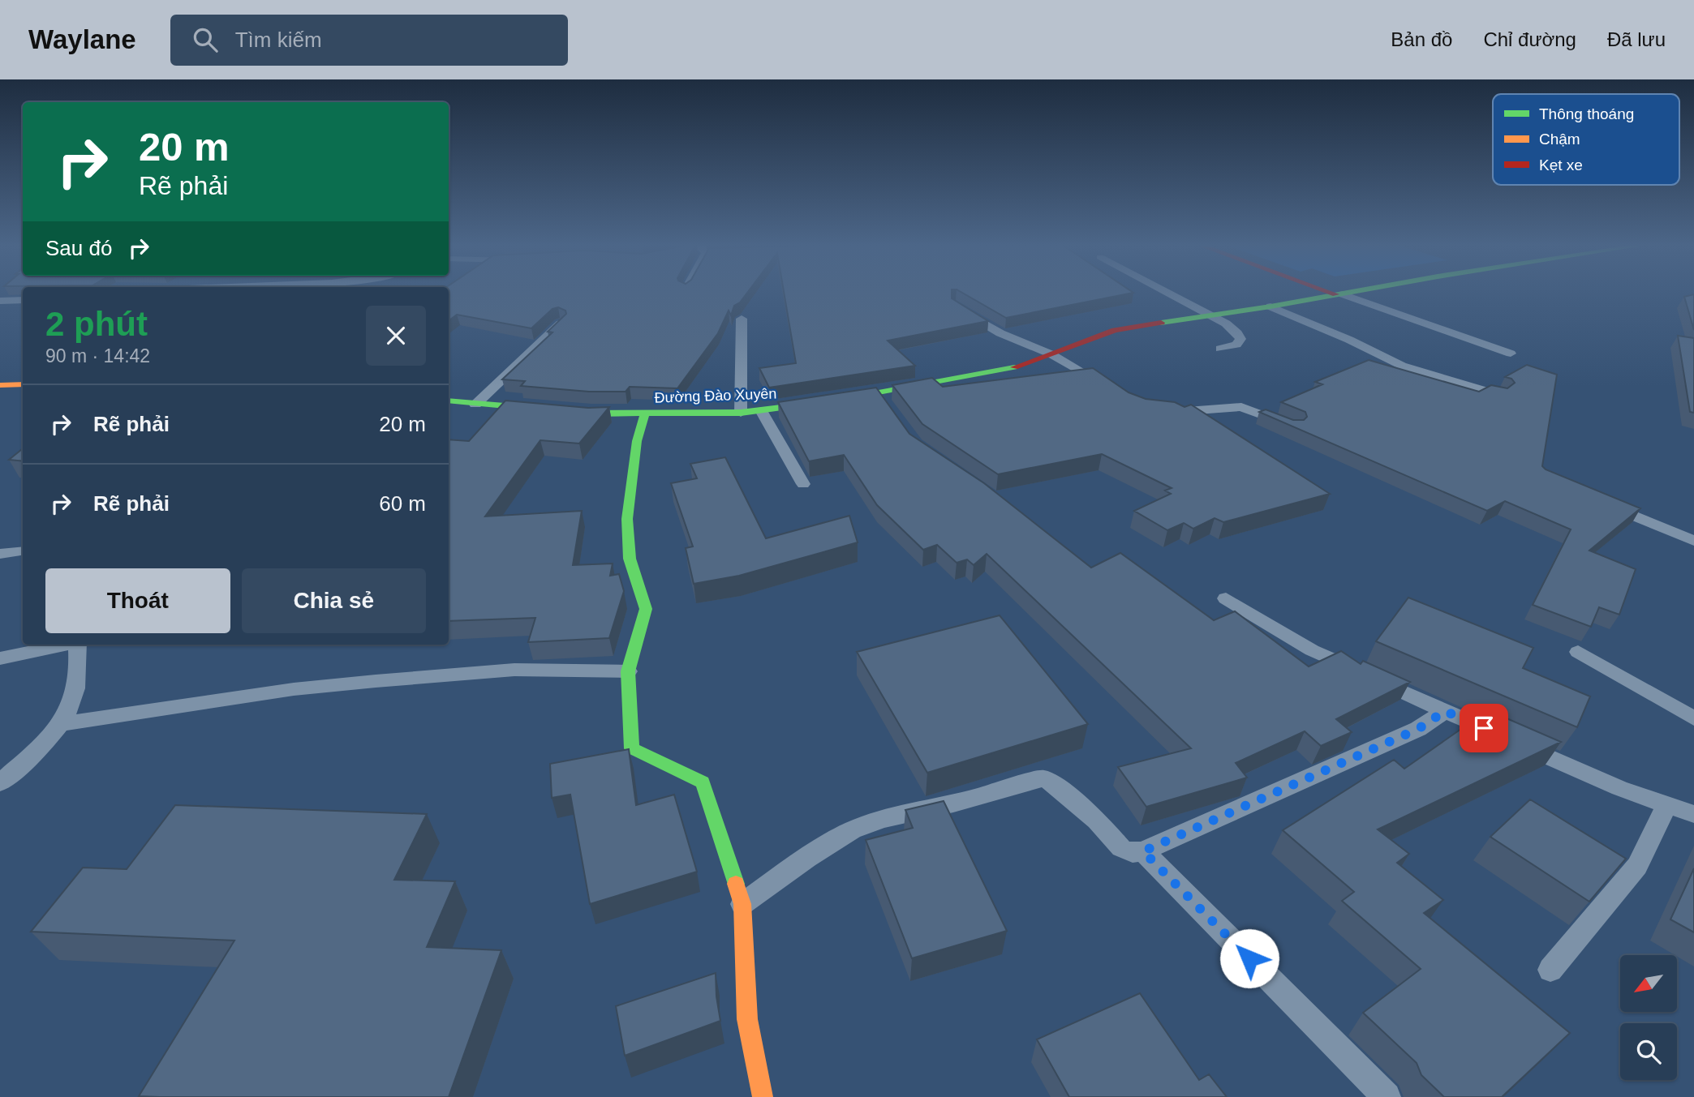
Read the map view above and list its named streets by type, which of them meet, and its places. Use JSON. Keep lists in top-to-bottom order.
{
  "streets": {
    "street": ["Đường Đào Xuyên"]
  },
  "legend": ["Thông thoáng", "Chậm", "Kẹt xe"],
  "north": "bottom left",
  "page": {
    "header": "Waylane",
    "search": "Tìm kiếm",
    "nav": ["Bản đồ", "Chỉ đường", "Đã lưu"],
    "turn": ["20 m", "Rẽ phải"],
    "then": "Sau đó",
    "heading": ["2 phút", "90 m · 14:42"],
    "list": [
      {
        "name": "Rẽ phải",
        "value": "20 m"
      },
      {
        "name": "Rẽ phải",
        "value": "60 m"
      }
    ],
    "buttons": ["Thoát", "Chia sẻ"]
  }
}
